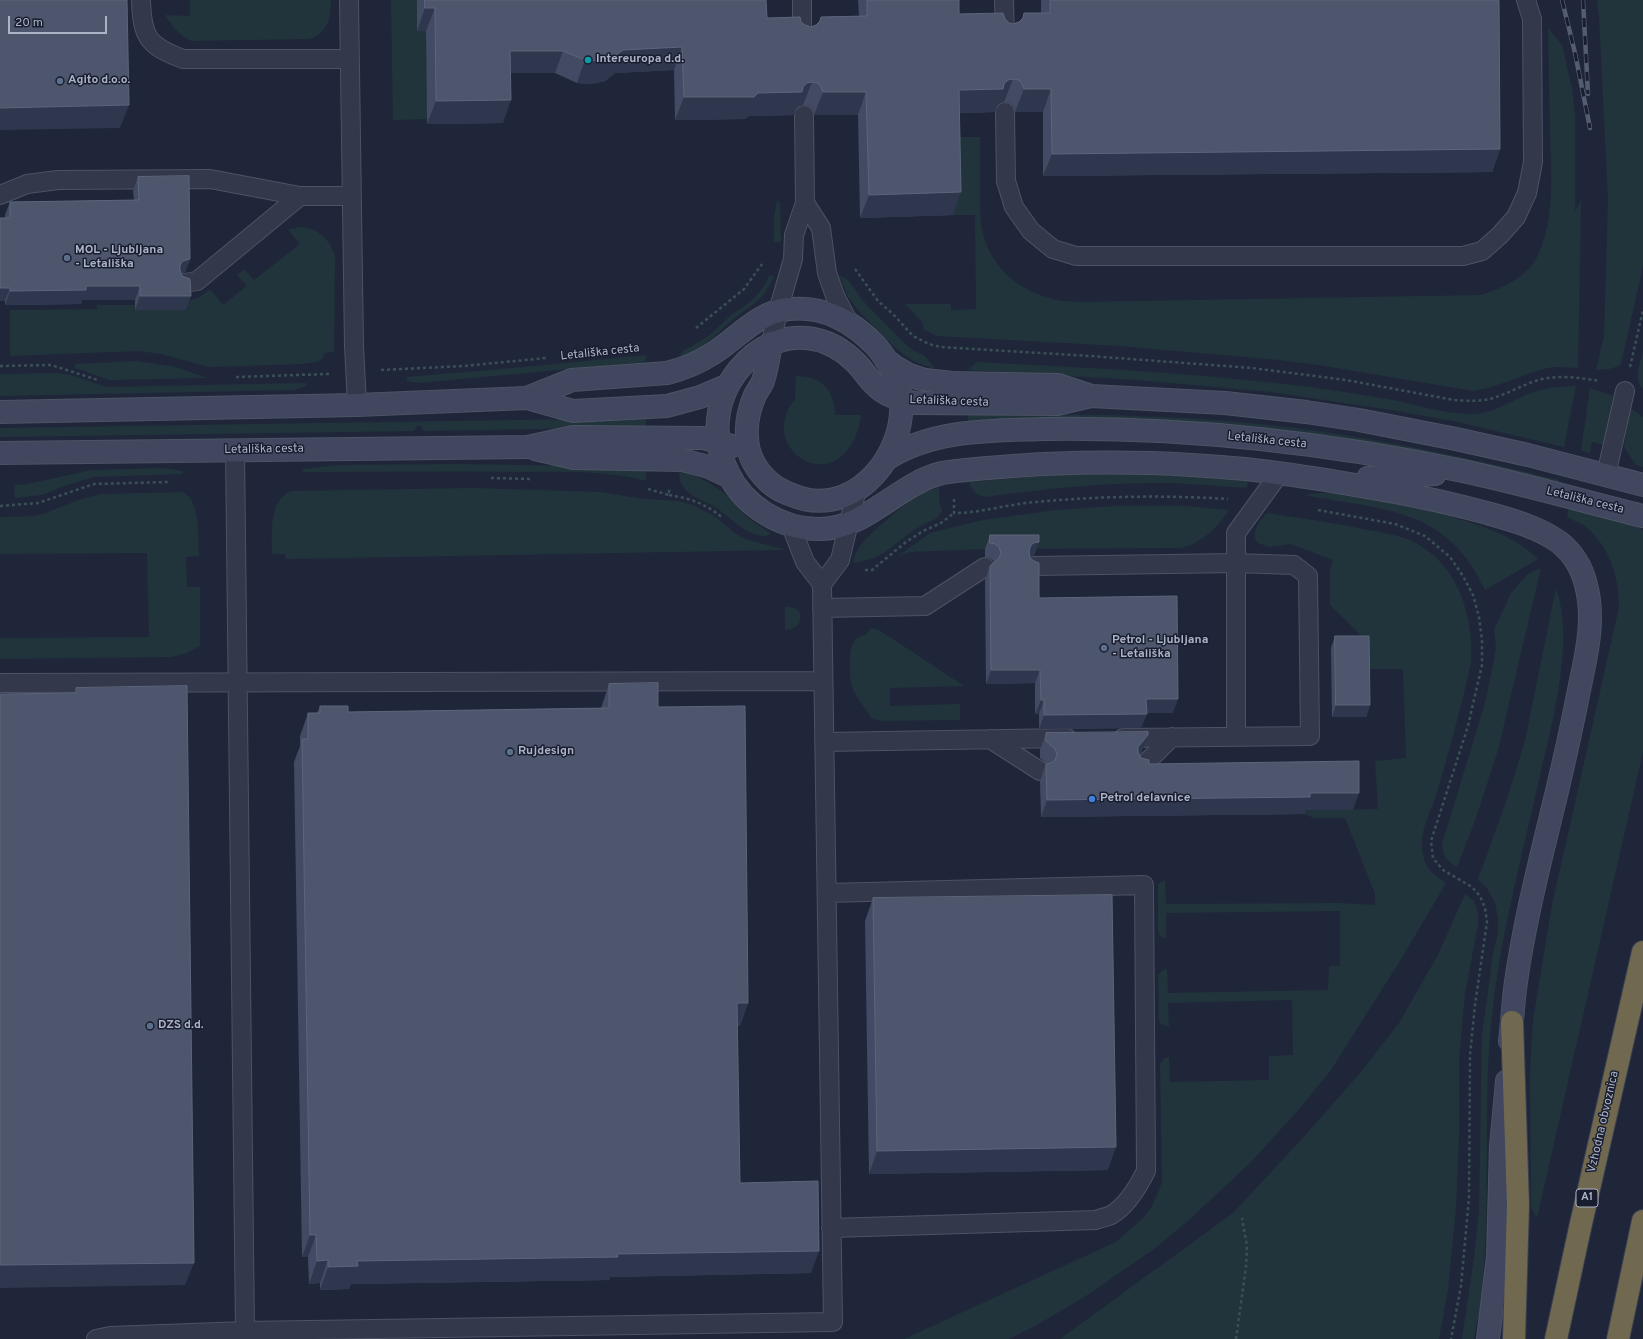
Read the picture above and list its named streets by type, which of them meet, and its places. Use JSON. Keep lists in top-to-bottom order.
{
  "streets": {
    "highway": ["Vzhodna obvoznica", "A1"],
    "main road": ["Letališka cesta"]
  },
  "places": [
    "Intereuropa d.d.",
    "Agito d.o.o.",
    "MOL - Ljubljana - Letališka",
    "Petrol - Ljubljana - Letališka",
    "Rujdesign",
    "Petrol delavnice",
    "DZS d.d."
  ],
  "scale_bar": "20 m"
}
